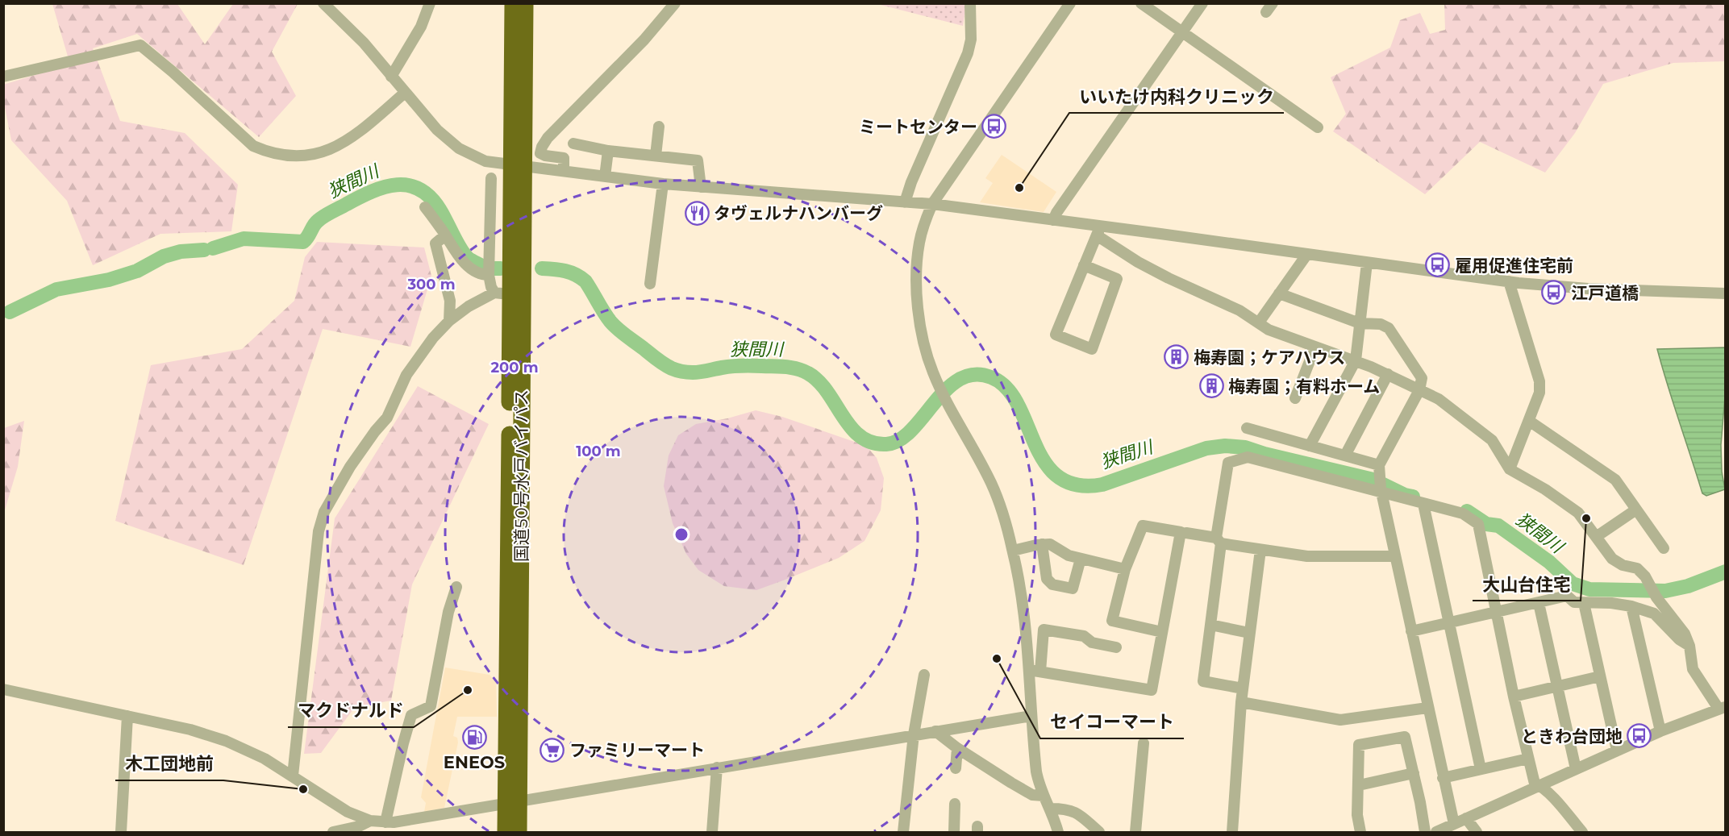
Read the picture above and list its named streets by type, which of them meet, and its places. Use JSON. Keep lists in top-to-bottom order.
{
  "streets": {
    "highway": ["国道50号水戸バイパス"]
  },
  "water": ["狭間川"],
  "places": {
    "bus stop": [
      "ミートセンター",
      "雇用促進住宅前",
      "江戸道橋",
      "ときわ台団地"
    ],
    "other": [
      "いいたけ内科クリニック",
      "大山台住宅",
      "セイコーマート",
      "マクドナルド",
      "木工団地前"
    ],
    "restaurant": ["タヴェルナハンバーグ"],
    "building": ["梅寿園；ケアハウス", "梅寿園；有料ホーム"],
    "fuel station": ["ENEOS"],
    "supermarket": ["ファミリーマート"]
  },
  "rings": ["300 m", "200 m", "100 m"]
}
